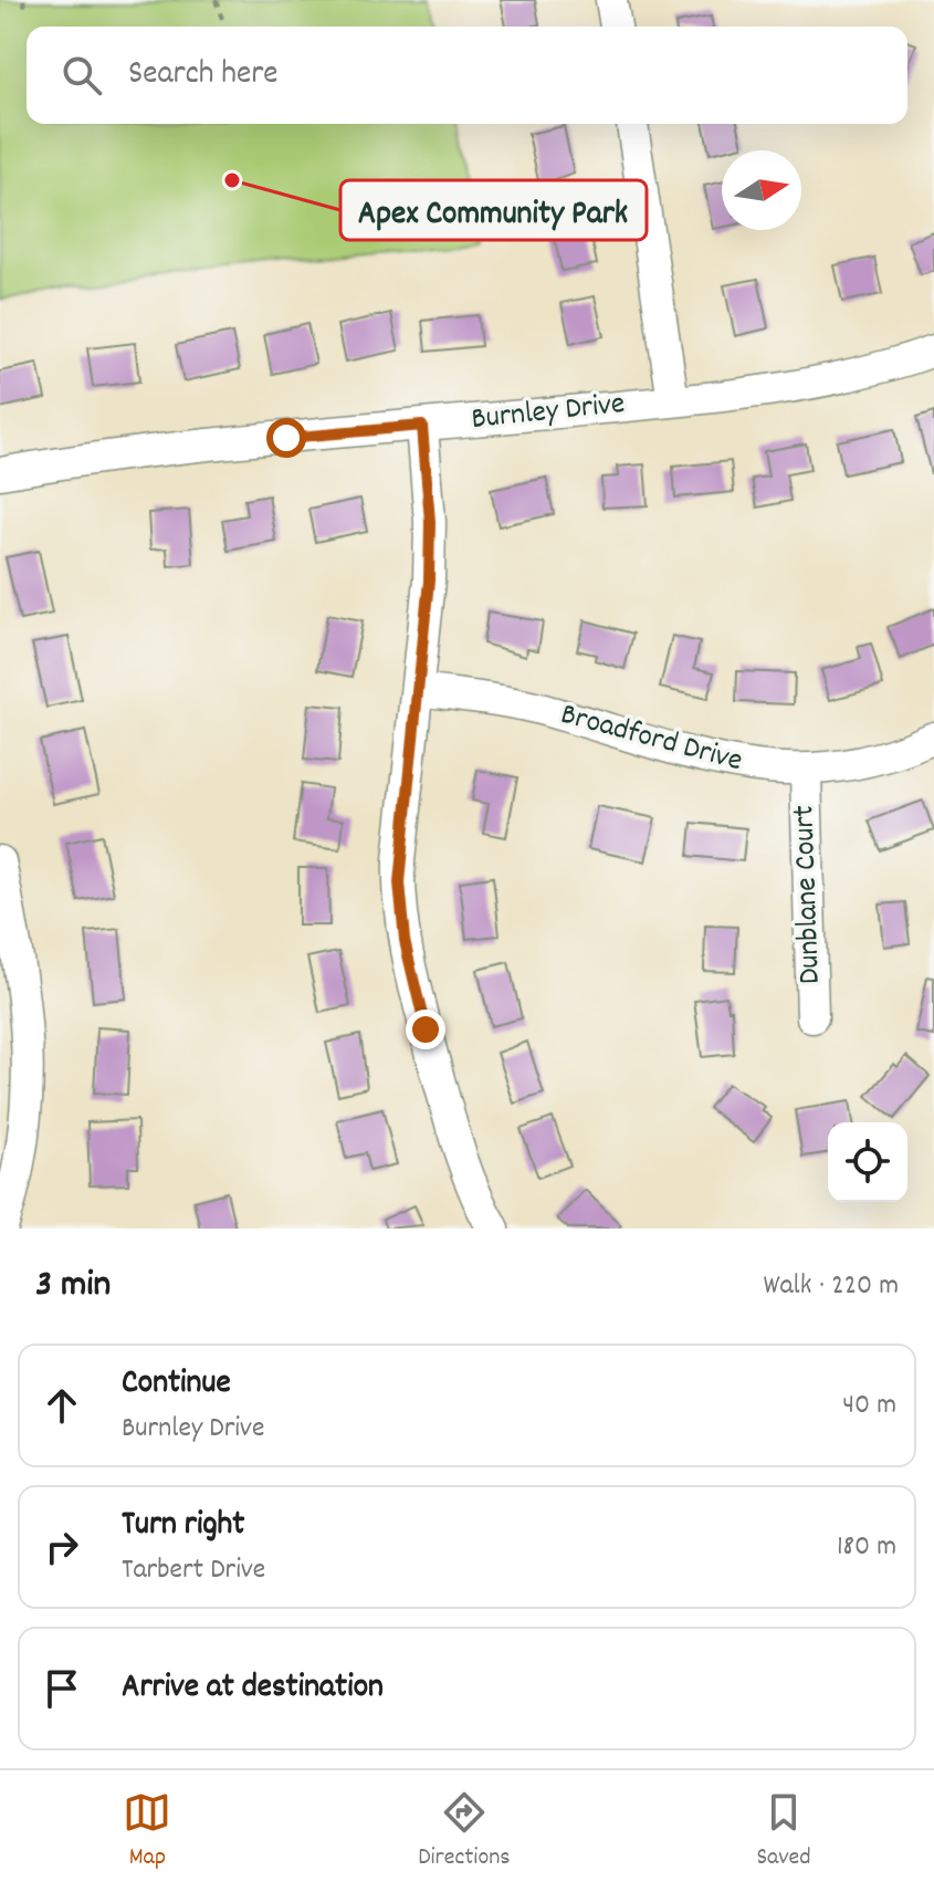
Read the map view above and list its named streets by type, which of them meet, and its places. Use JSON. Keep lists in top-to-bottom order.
{
  "streets": {
    "street": ["Burnley Drive", "Broadford Drive", "Dunblane Court"]
  },
  "crossings": [
    ["Broadford Drive", "Dunblane Court"]
  ],
  "places": ["Apex Community Park"],
  "north": "right",
  "page": {
    "search": "Search here",
    "heading": ["3 min", "Walk · 220 m"],
    "list": [
      ["Continue", "Burnley Drive", "40 m"],
      ["Turn right", "Tarbert Drive", "180 m"],
      "Arrive at destination"
    ],
    "nav": ["Map", "Directions", "Saved"]
  }
}
